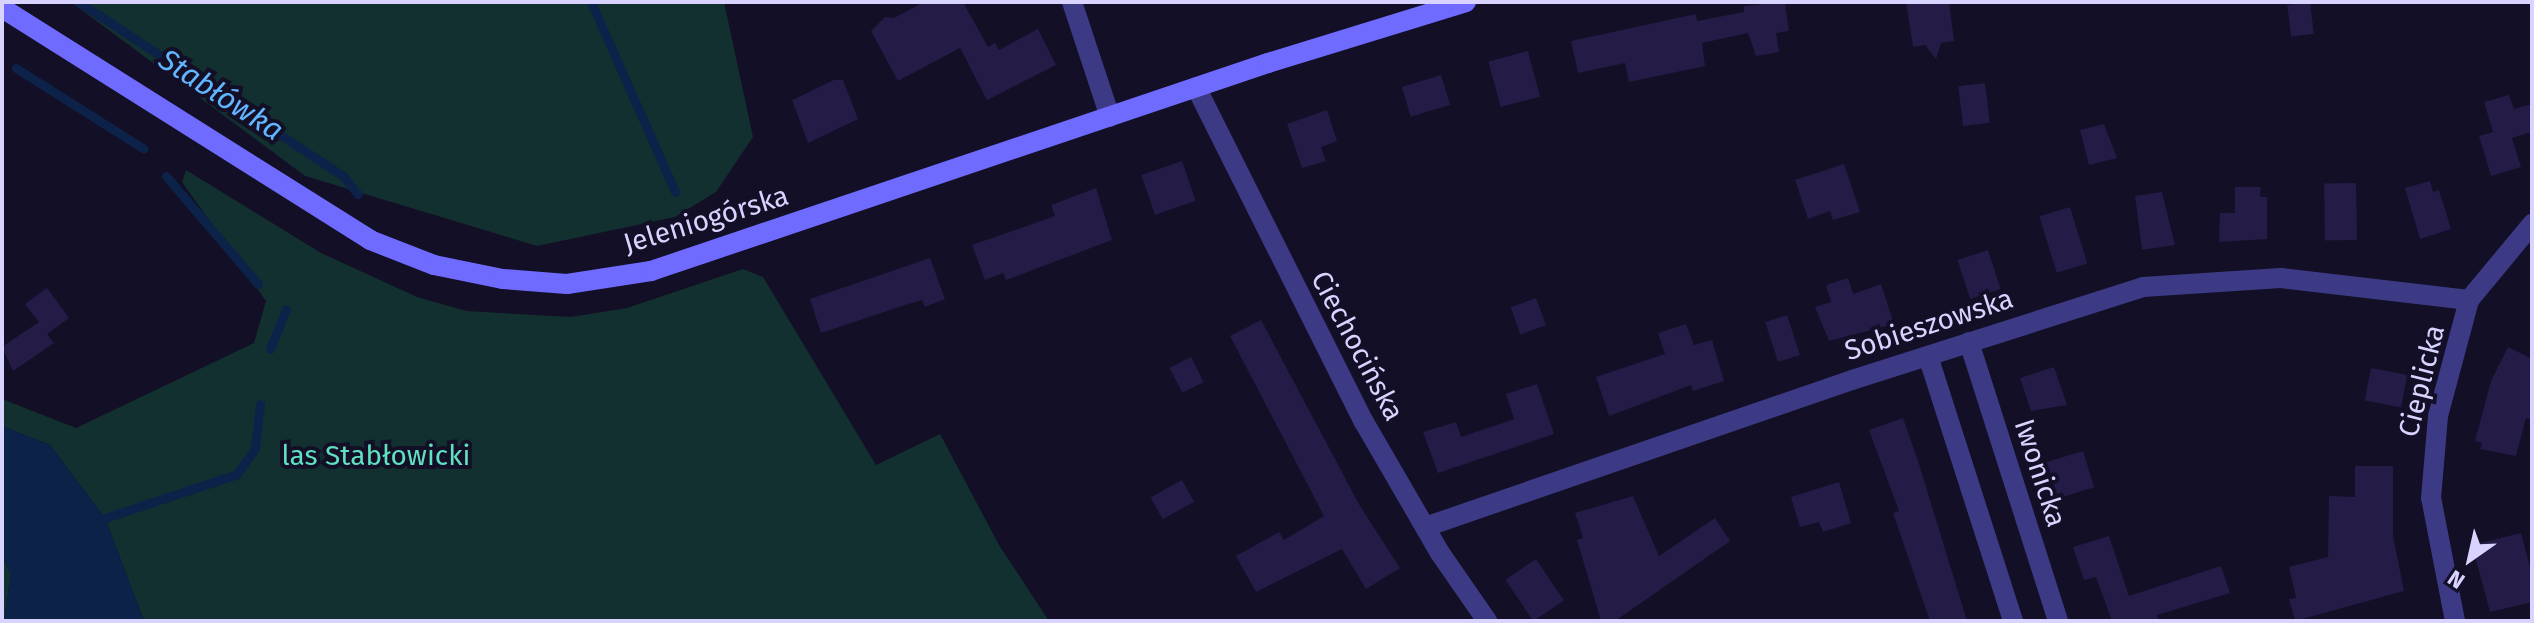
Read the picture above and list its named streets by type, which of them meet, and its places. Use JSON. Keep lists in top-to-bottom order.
{
  "streets": {
    "street": [
      "Jeleniogórska",
      "Sobieszowska",
      "Ciechocińska",
      "Cieplicka",
      "Iwonicka"
    ]
  },
  "crossings": [
    ["Jeleniogórska", "Ciechocińska"],
    ["Sobieszowska", "Ciechocińska"],
    ["Sobieszowska", "Cieplicka"],
    ["Sobieszowska", "Iwonicka"]
  ],
  "water": ["Stabłówka"],
  "parks": ["las Stabłowicki"],
  "north": "bottom left"
}
